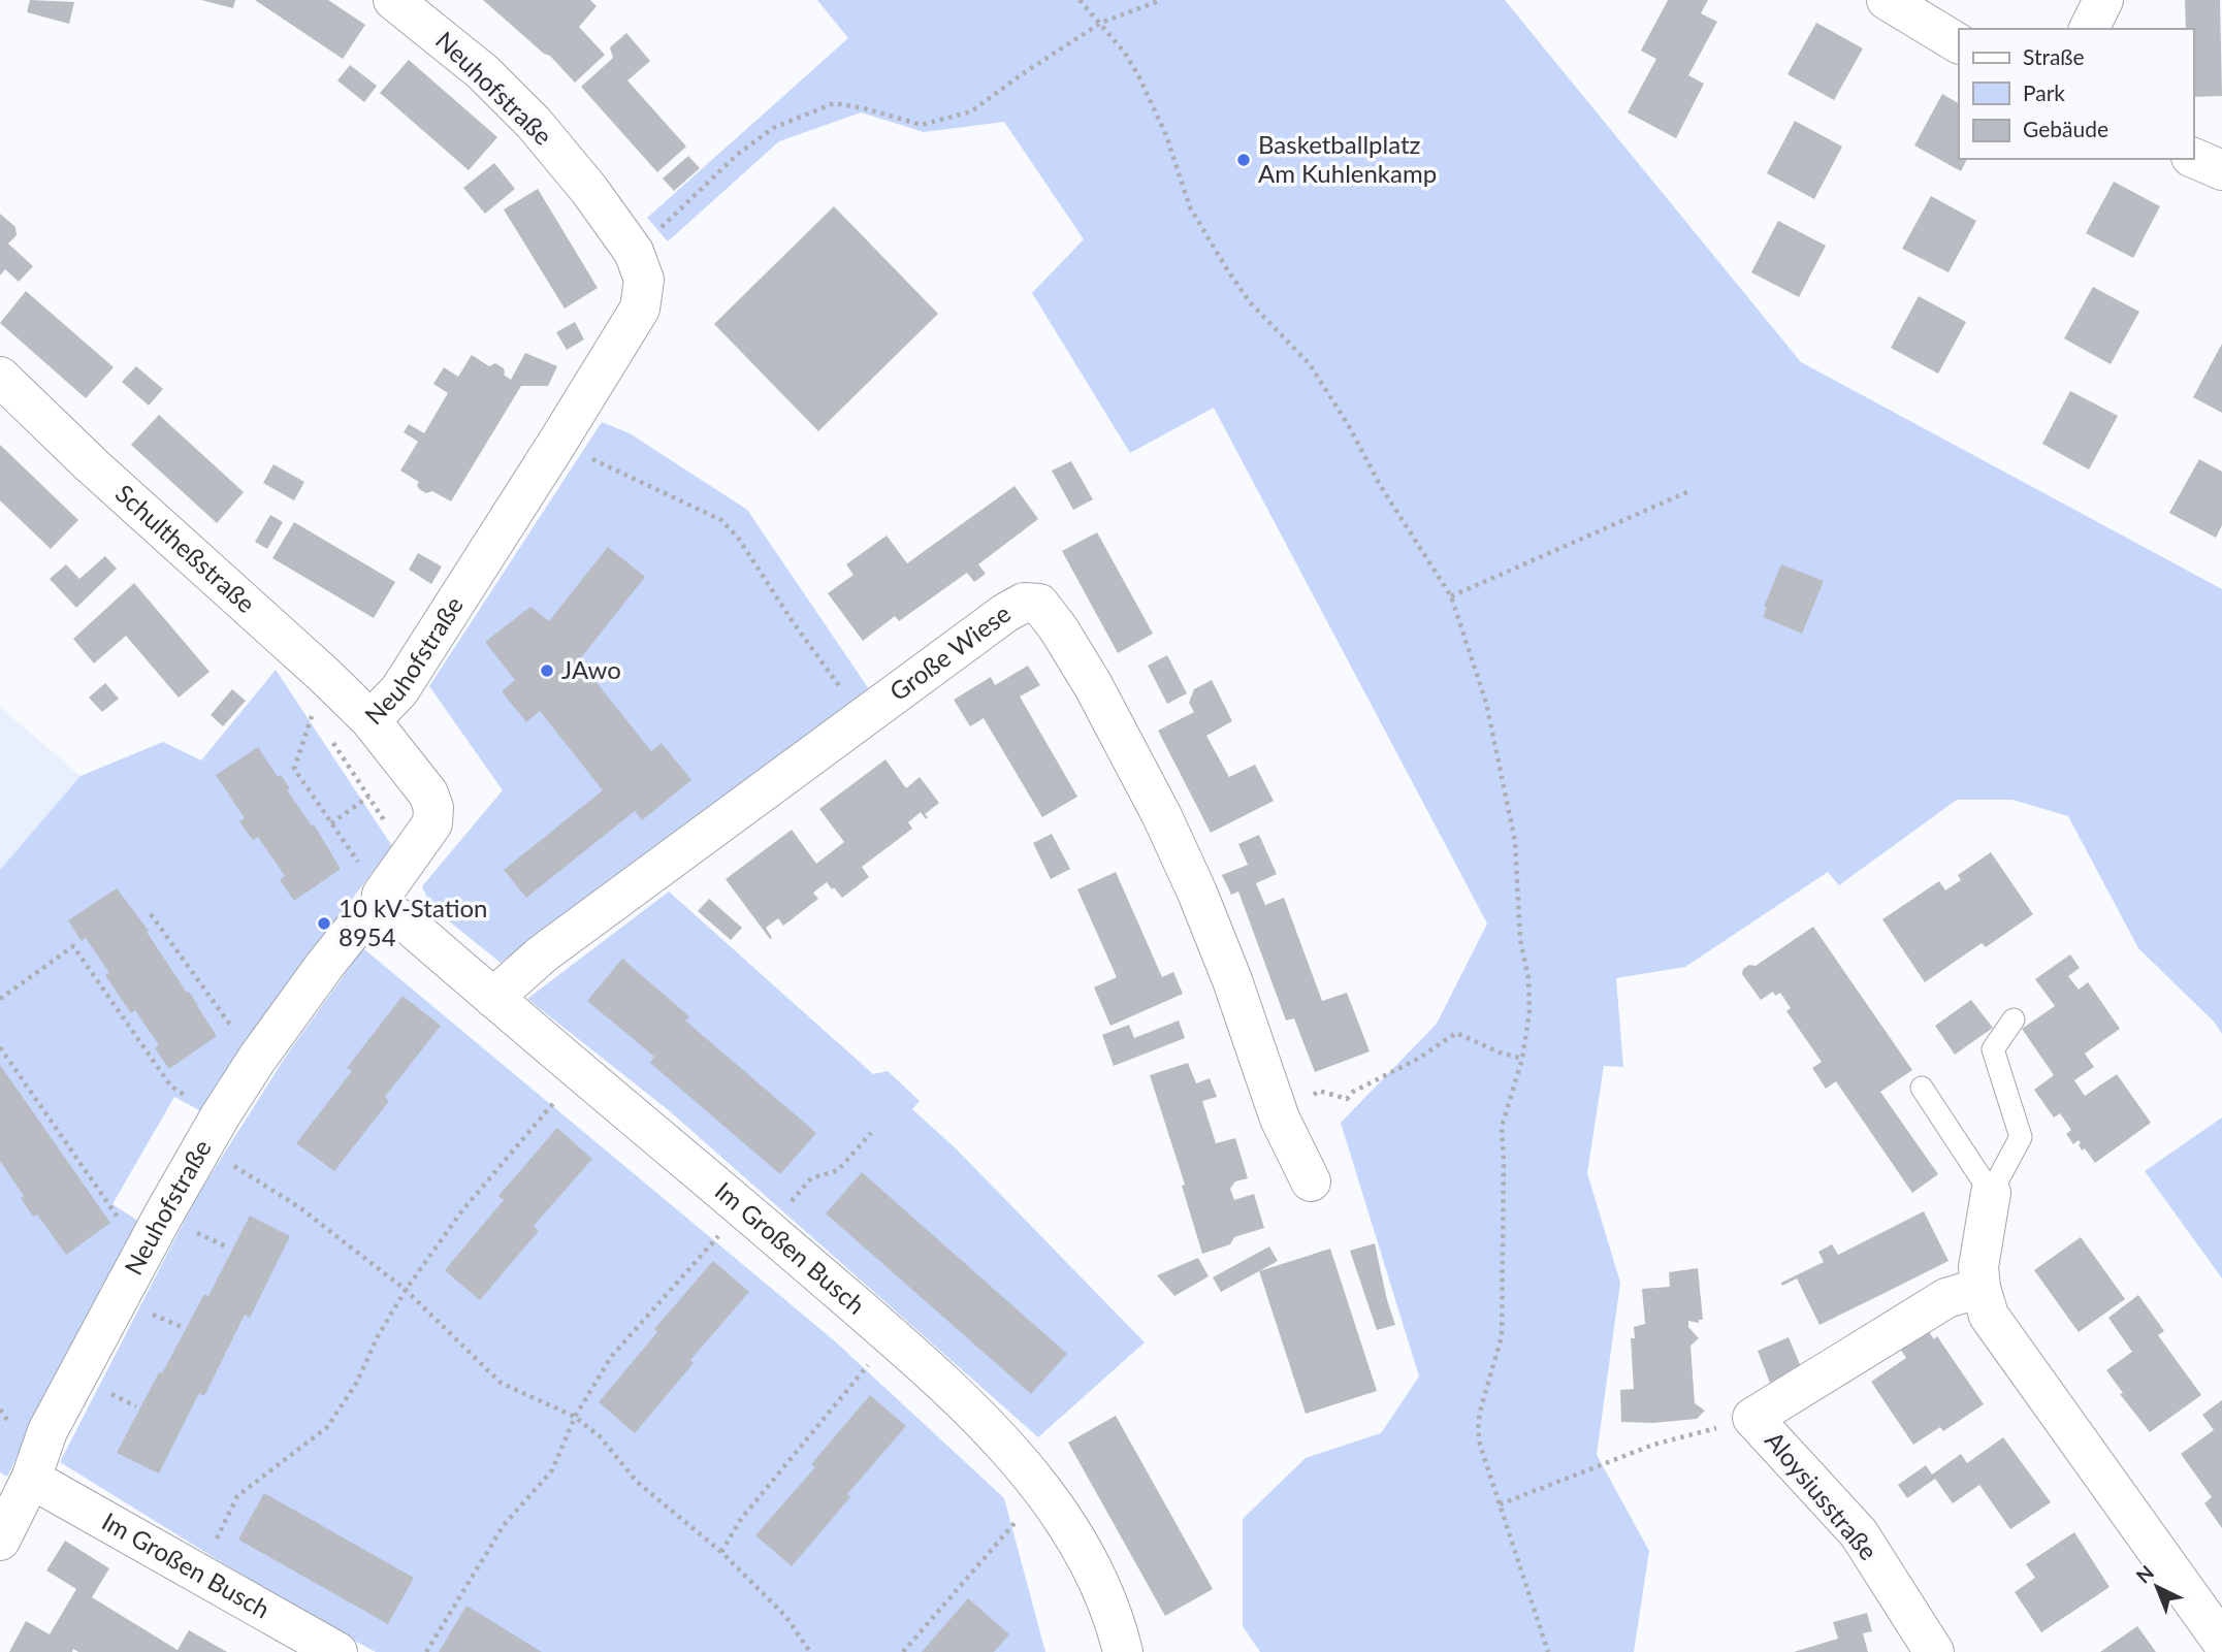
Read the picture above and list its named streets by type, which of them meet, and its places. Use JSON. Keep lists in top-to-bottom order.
{
  "streets": {
    "street": [
      "Neuhofstraße",
      "Schultheßstraße",
      "Große Wiese",
      "Im Großen Busch",
      "Aloysiusstraße"
    ]
  },
  "crossings": [
    ["Neuhofstraße", "Schultheßstraße"],
    ["Neuhofstraße", "Im Großen Busch"],
    ["Große Wiese", "Im Großen Busch"]
  ],
  "places": ["Basketballplatz Am Kuhlenkamp", "JAwo", "10 kV-Station 8954"],
  "legend": ["Straße", "Park", "Gebäude"],
  "north": "top left"
}
